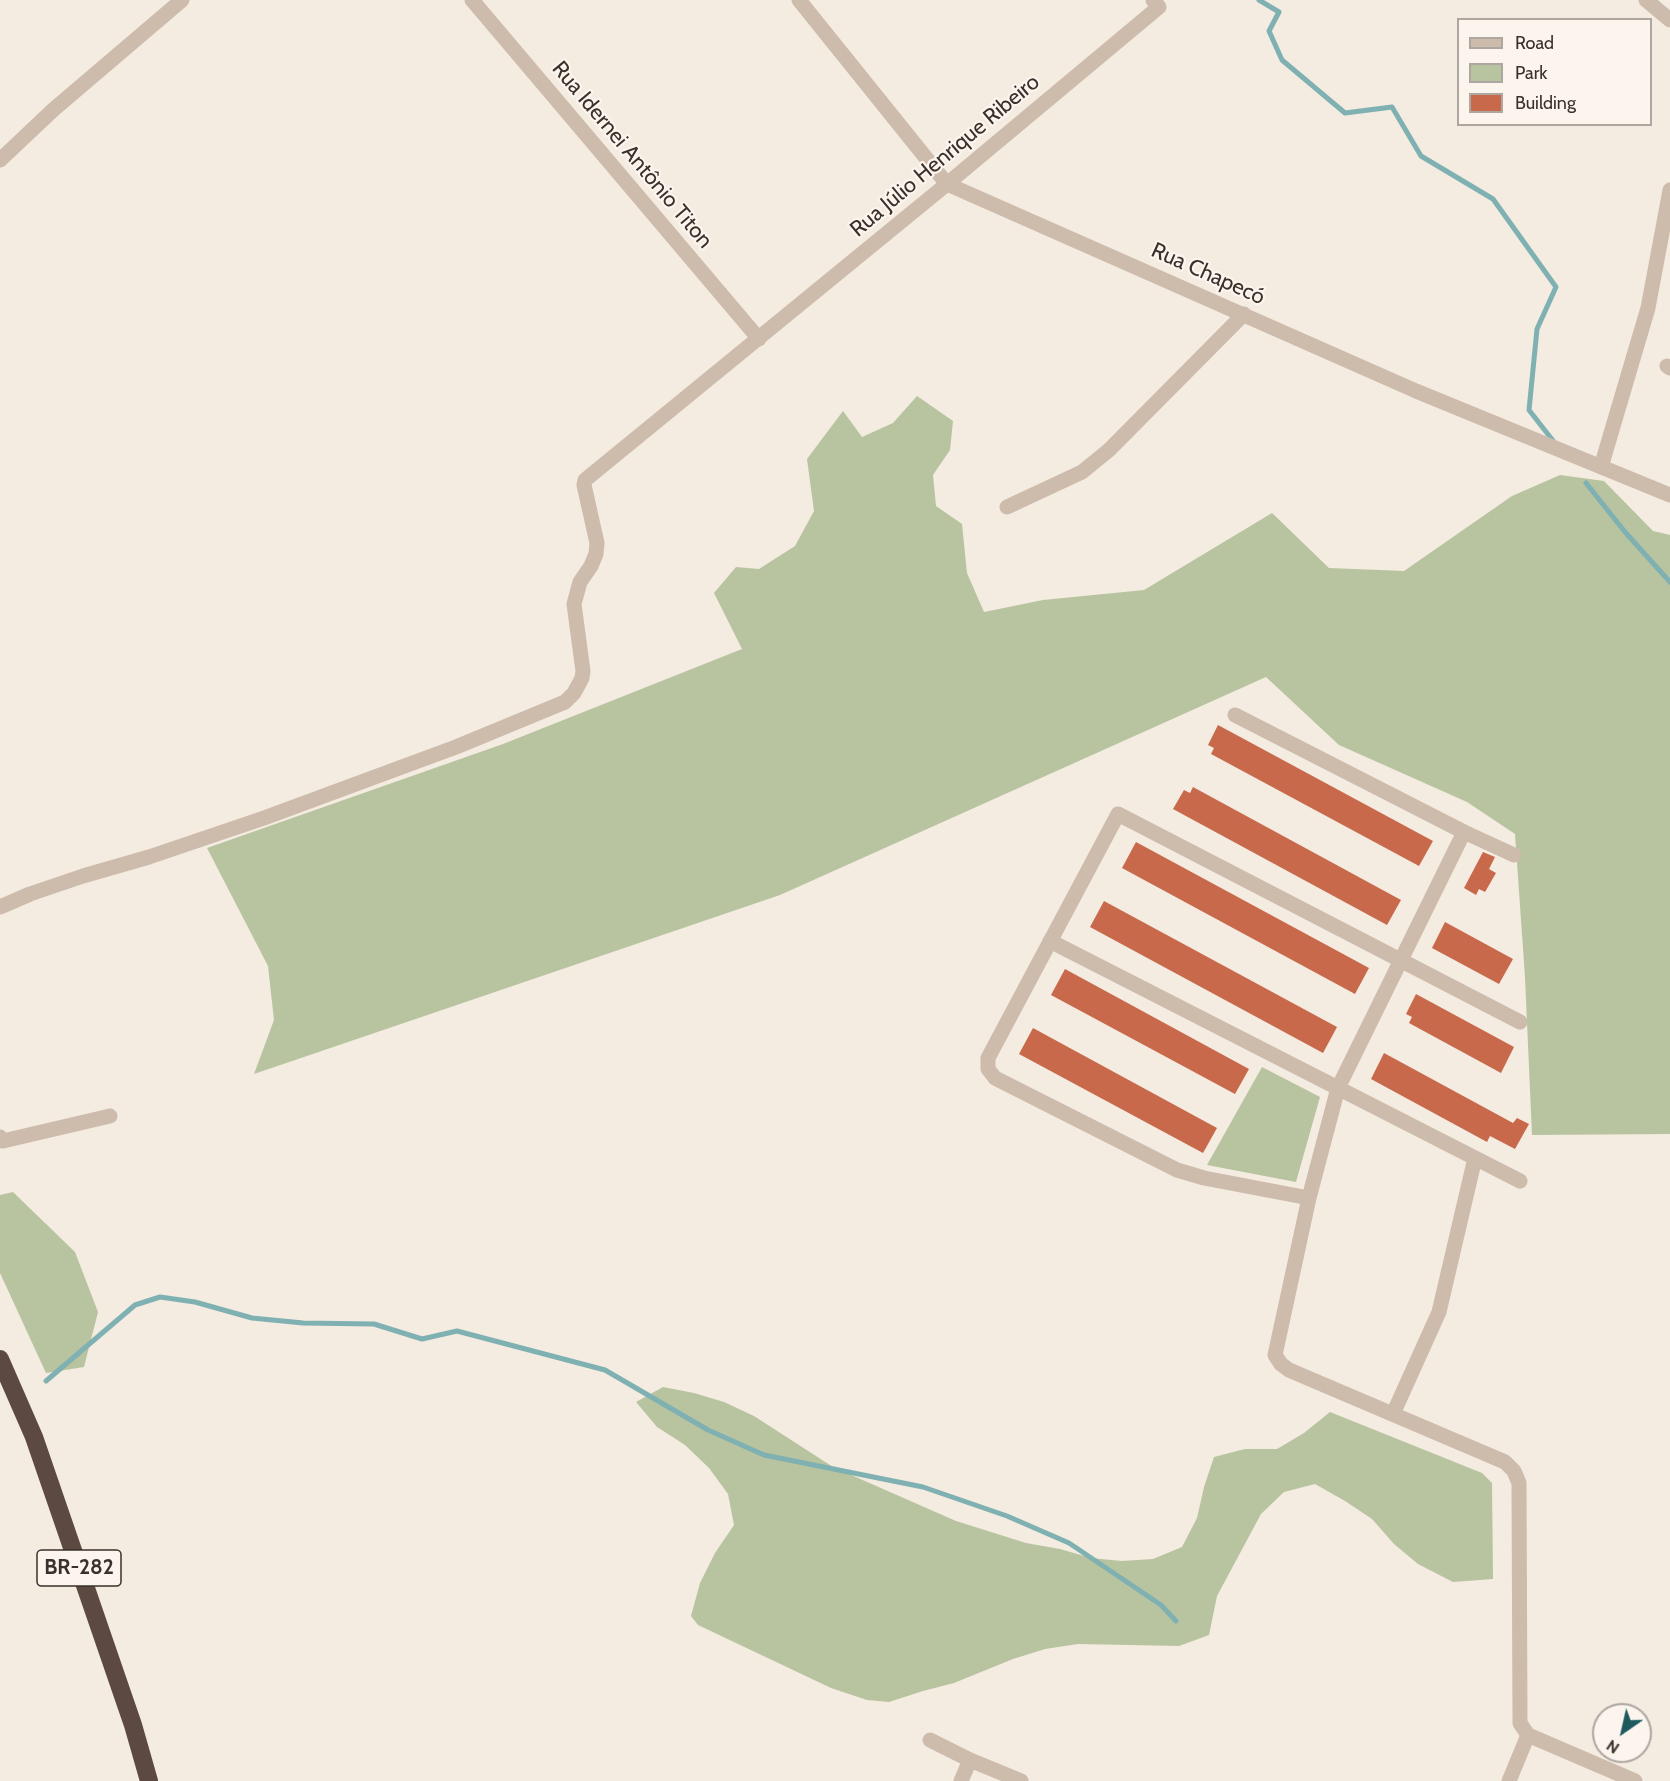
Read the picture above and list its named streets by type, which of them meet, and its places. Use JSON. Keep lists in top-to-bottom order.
{
  "streets": {
    "highway": ["BR-282"],
    "street": ["Rua Idernei Antônio Titon", "Rua Júlio Henrique Ribeiro", "Rua Chapecó"]
  },
  "crossings": [
    ["Rua Idernei Antônio Titon", "Rua Júlio Henrique Ribeiro"],
    ["Rua Júlio Henrique Ribeiro", "Rua Chapecó"]
  ],
  "legend": ["Road", "Park", "Building"],
  "north": "bottom left"
}
